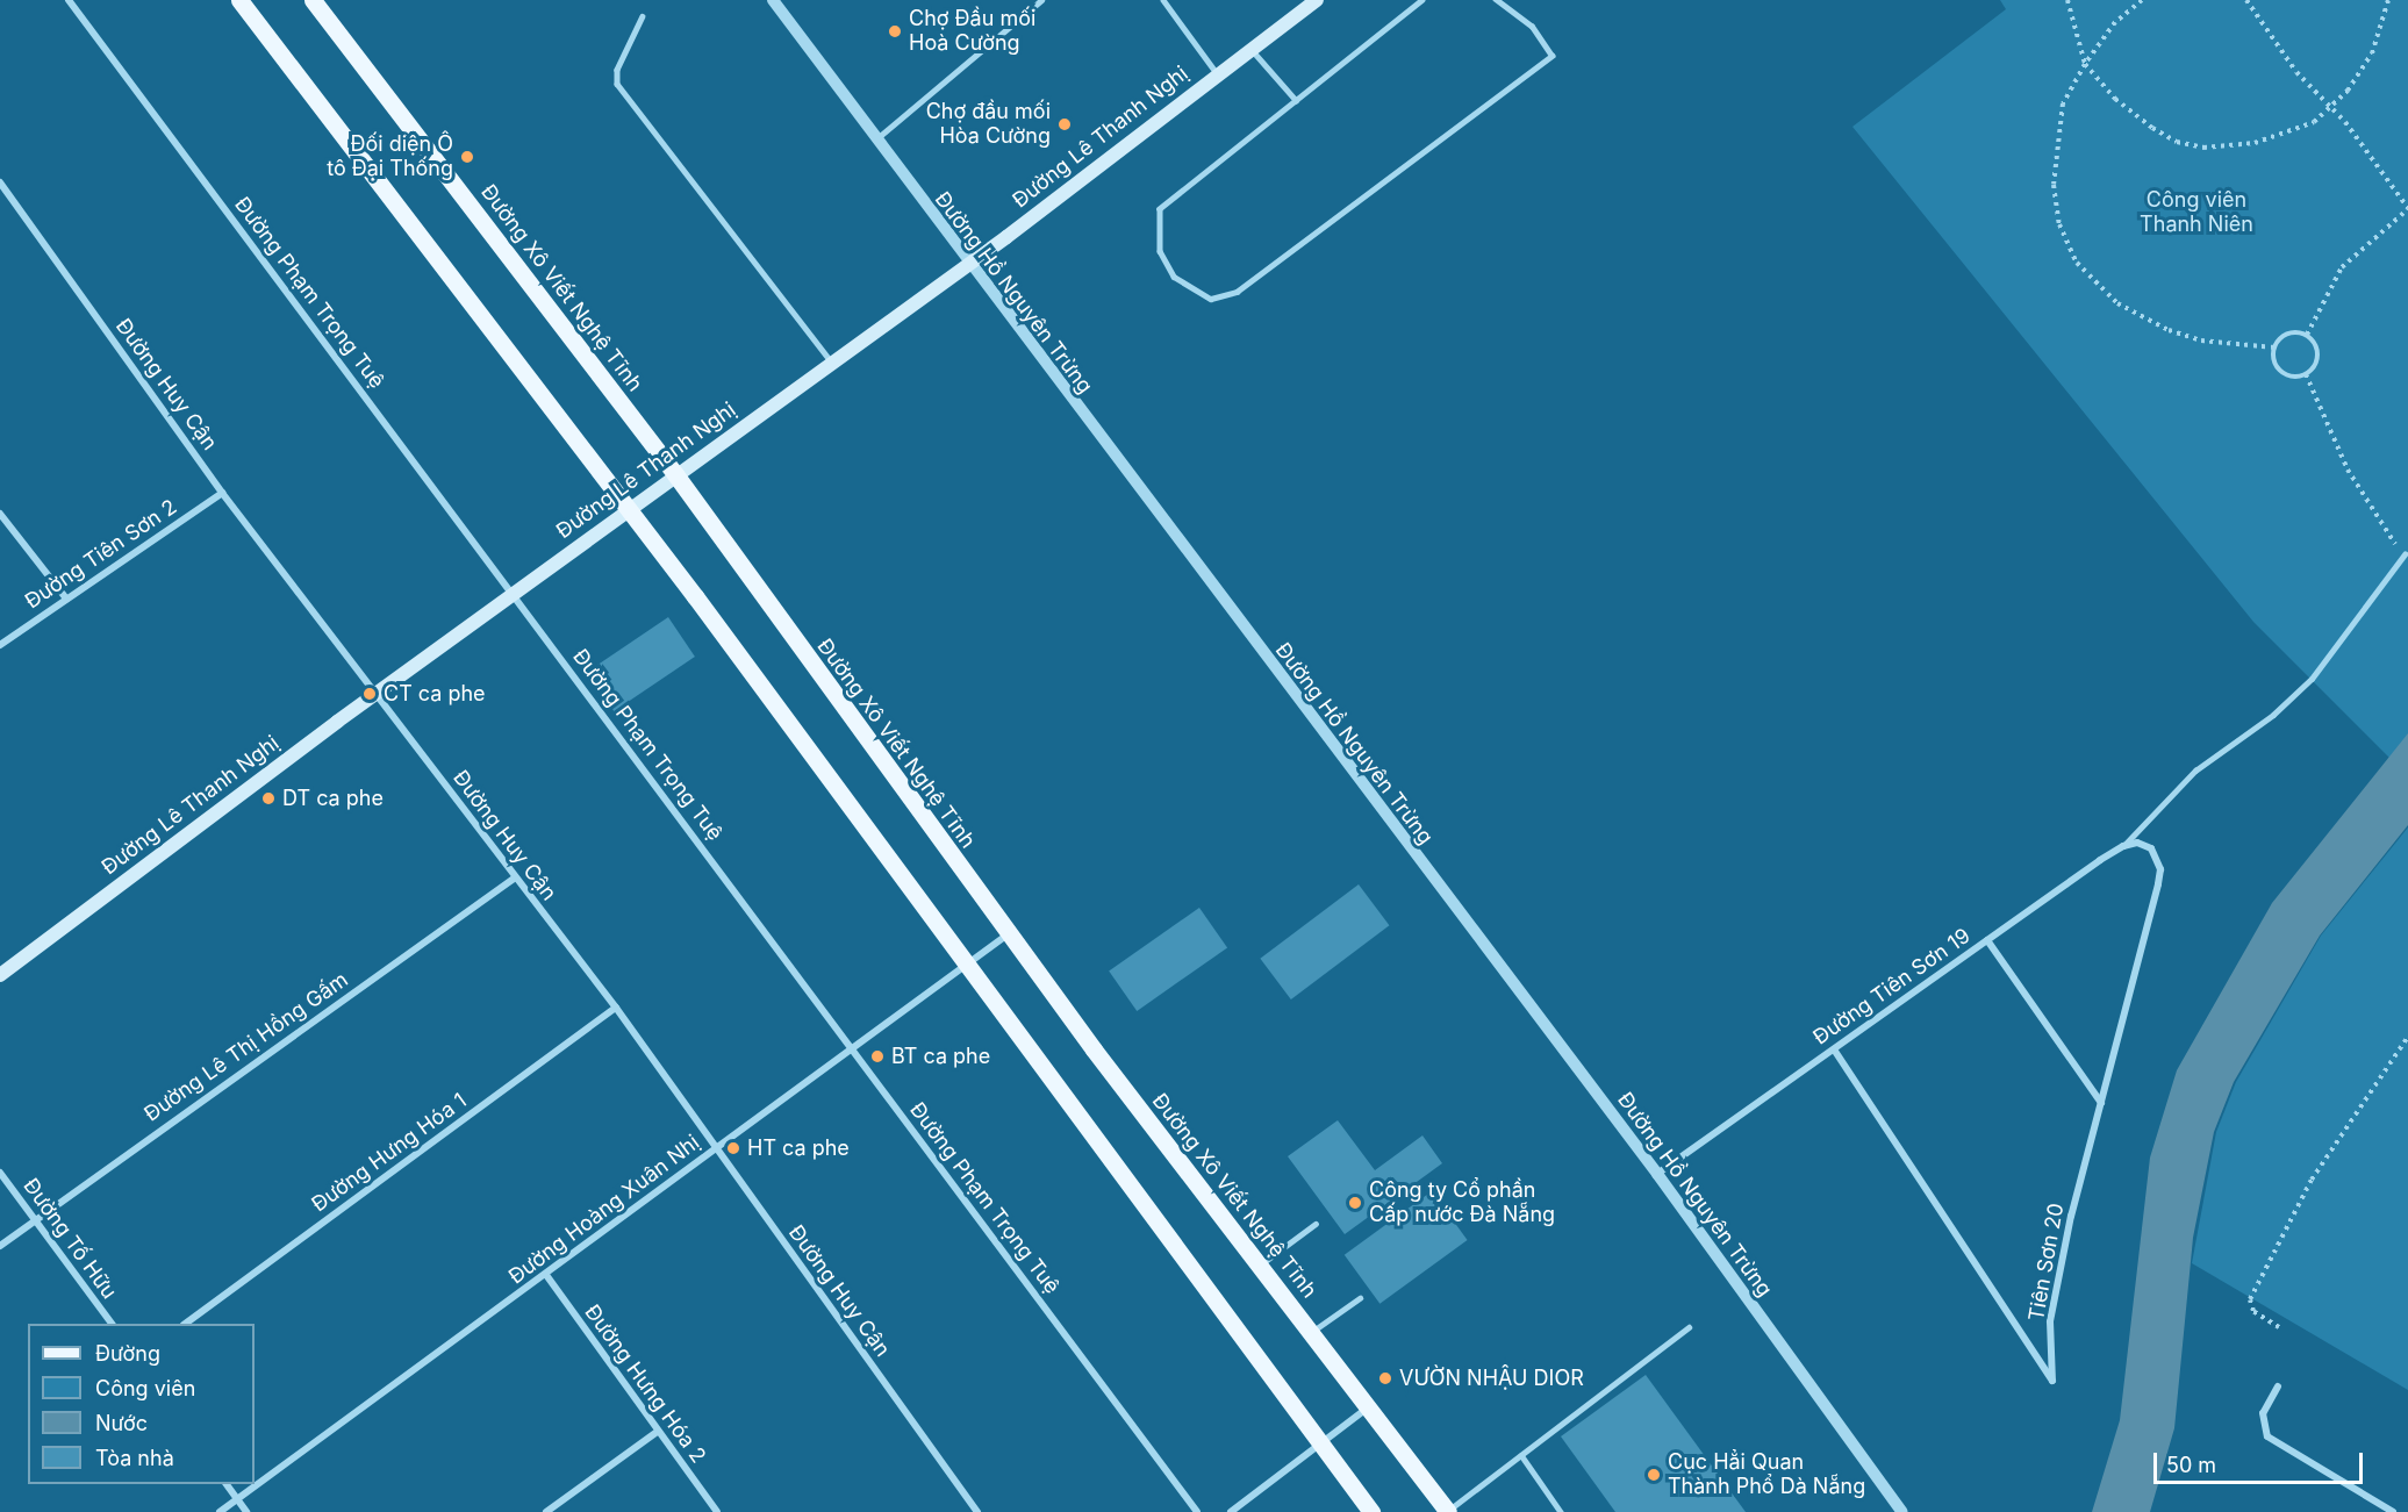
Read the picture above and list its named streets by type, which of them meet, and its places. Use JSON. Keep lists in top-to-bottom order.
{
  "streets": {
    "main road": ["Đường Lê Thanh Nghị", "Đường Xô Viết Nghệ Tĩnh"],
    "street": [
      "Đường Phạm Trọng Tuệ",
      "Đường Hồ Nguyên Trừng",
      "Đường Huy Cận",
      "Đường Tiên Sơn 2",
      "Đường Tiên Sơn 19",
      "Đường Lê Thị Hồng Gấm",
      "Đường Hưng Hóa 1",
      "Đường Hoàng Xuân Nhị",
      "Đường Tố Hữu",
      "Tiên Sơn 20",
      "Đường Hưng Hóa 2"
    ]
  },
  "crossings": [
    ["Đường Lê Thanh Nghị", "Đường Xô Viết Nghệ Tĩnh"],
    ["Đường Lê Thanh Nghị", "Đường Phạm Trọng Tuệ"],
    ["Đường Lê Thanh Nghị", "Đường Hồ Nguyên Trừng"],
    ["Đường Lê Thanh Nghị", "Đường Huy Cận"],
    ["Đường Xô Viết Nghệ Tĩnh", "Đường Hoàng Xuân Nhị"],
    ["Đường Phạm Trọng Tuệ", "Đường Hoàng Xuân Nhị"],
    ["Đường Hồ Nguyên Trừng", "Đường Tiên Sơn 19"],
    ["Đường Huy Cận", "Đường Tiên Sơn 2"],
    ["Đường Huy Cận", "Đường Lê Thị Hồng Gấm"],
    ["Đường Huy Cận", "Đường Hưng Hóa 1"],
    ["Đường Huy Cận", "Đường Hoàng Xuân Nhị"],
    ["Đường Tiên Sơn 19", "Tiên Sơn 20"],
    ["Đường Lê Thị Hồng Gấm", "Đường Tố Hữu"],
    ["Đường Hoàng Xuân Nhị", "Đường Hưng Hóa 2"]
  ],
  "parks": ["Công viên Thanh Niên"],
  "places": [
    "Chợ Đầu mối Hoà Cường",
    "Chợ đầu mối Hòa Cường",
    "Đối diện Ô tô Đại Thống",
    "CT ca phe",
    "DT ca phe",
    "BT ca phe",
    "HT ca phe",
    "Công ty Cổ phần Cấp nước Đà Nẵng",
    "VƯỜN NHẬU DIOR",
    "Cục Hẳi Quan Thành Phổ Dà Nẵng"
  ],
  "legend": [
    "Đường",
    "Công viên",
    "Nước",
    "Tòa nhà"
  ],
  "scale_bar": "50 m"
}
